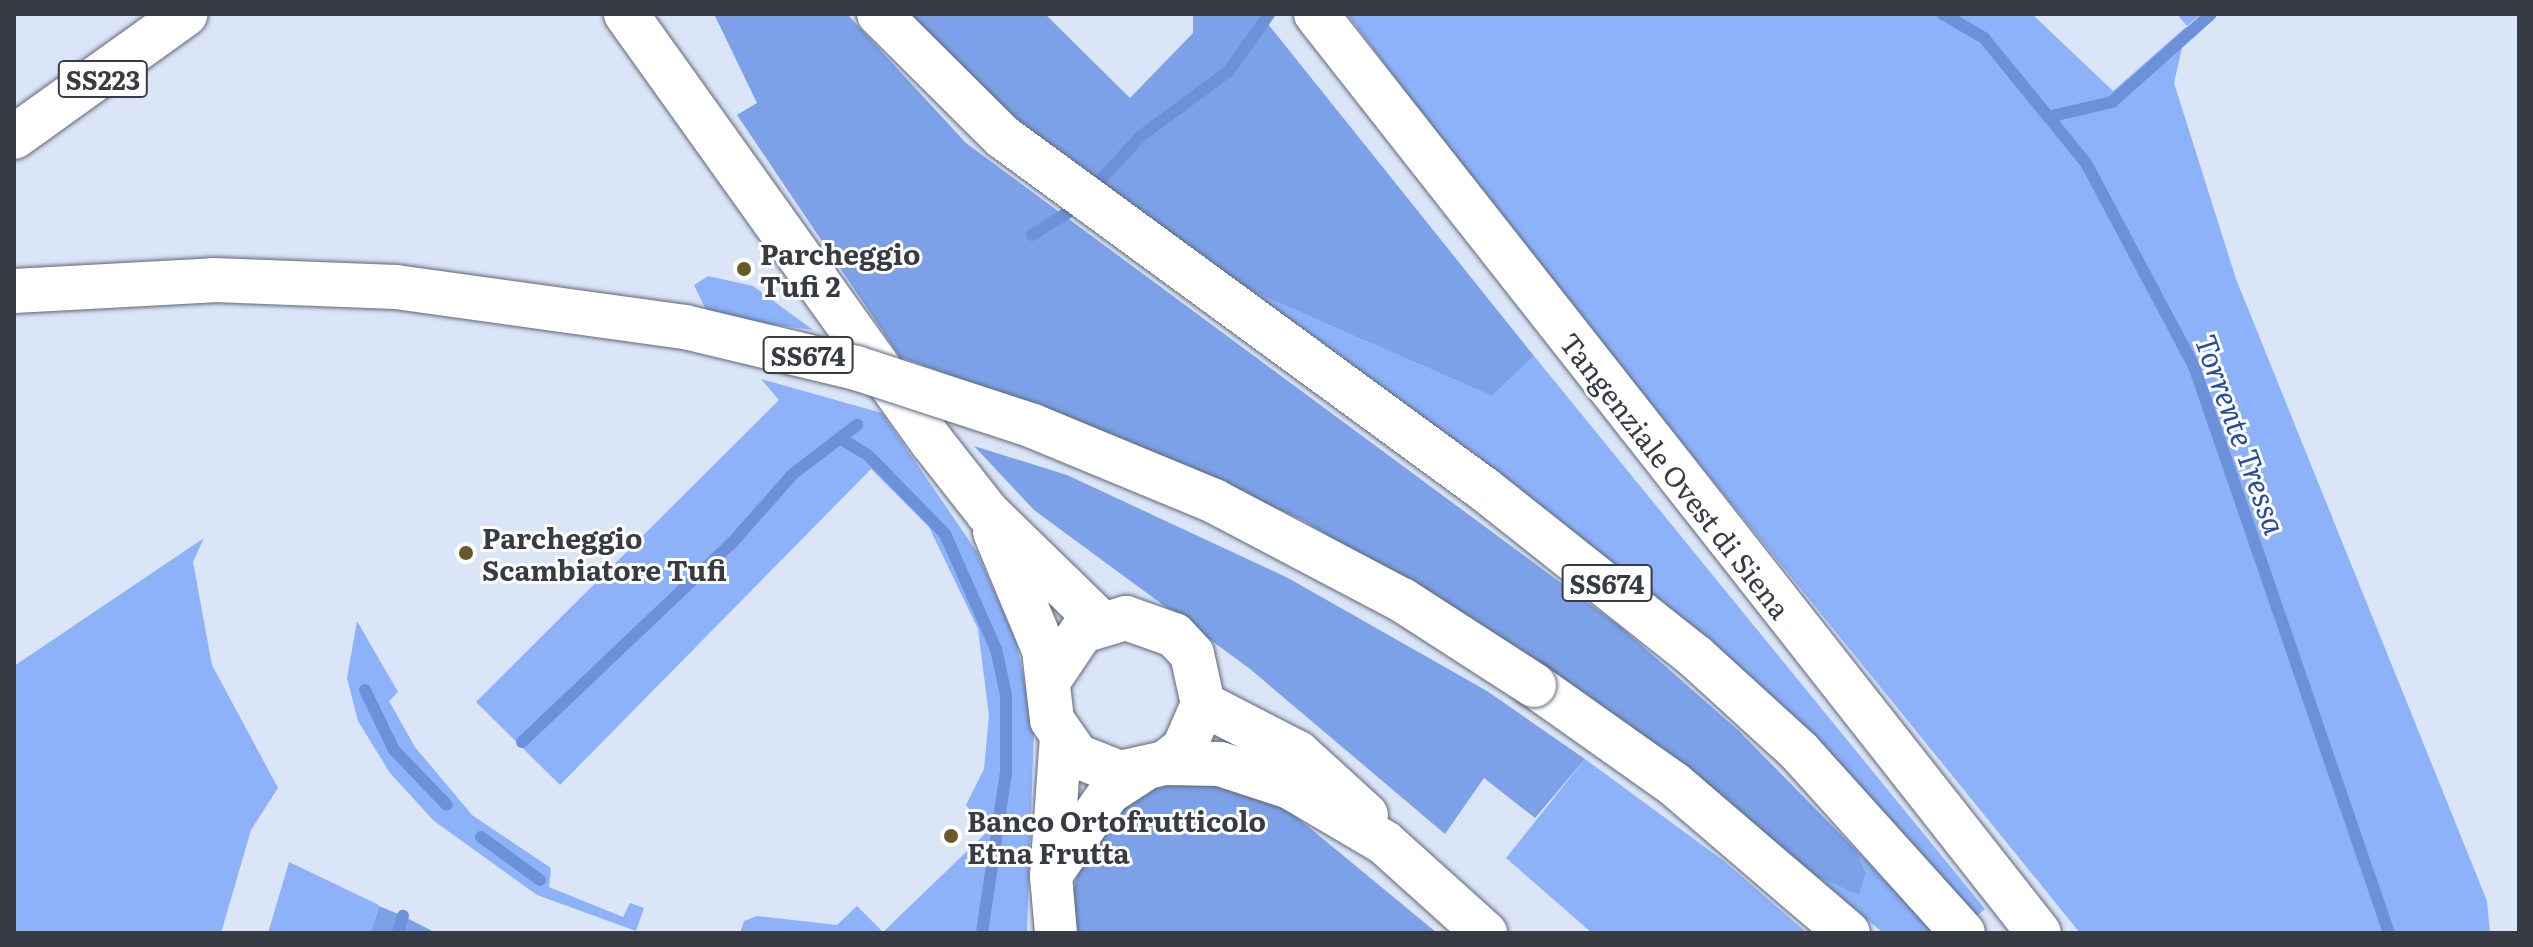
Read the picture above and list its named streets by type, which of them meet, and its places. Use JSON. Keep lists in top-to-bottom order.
{
  "streets": {
    "main road": ["SS223", "SS674", "Tangenziale Ovest di Siena"]
  },
  "water": ["Torrente Tressa"],
  "places": ["Parcheggio Tufi 2", "Parcheggio Scambiatore Tufi", "Banco Ortofrutticolo Etna Frutta"]
}
